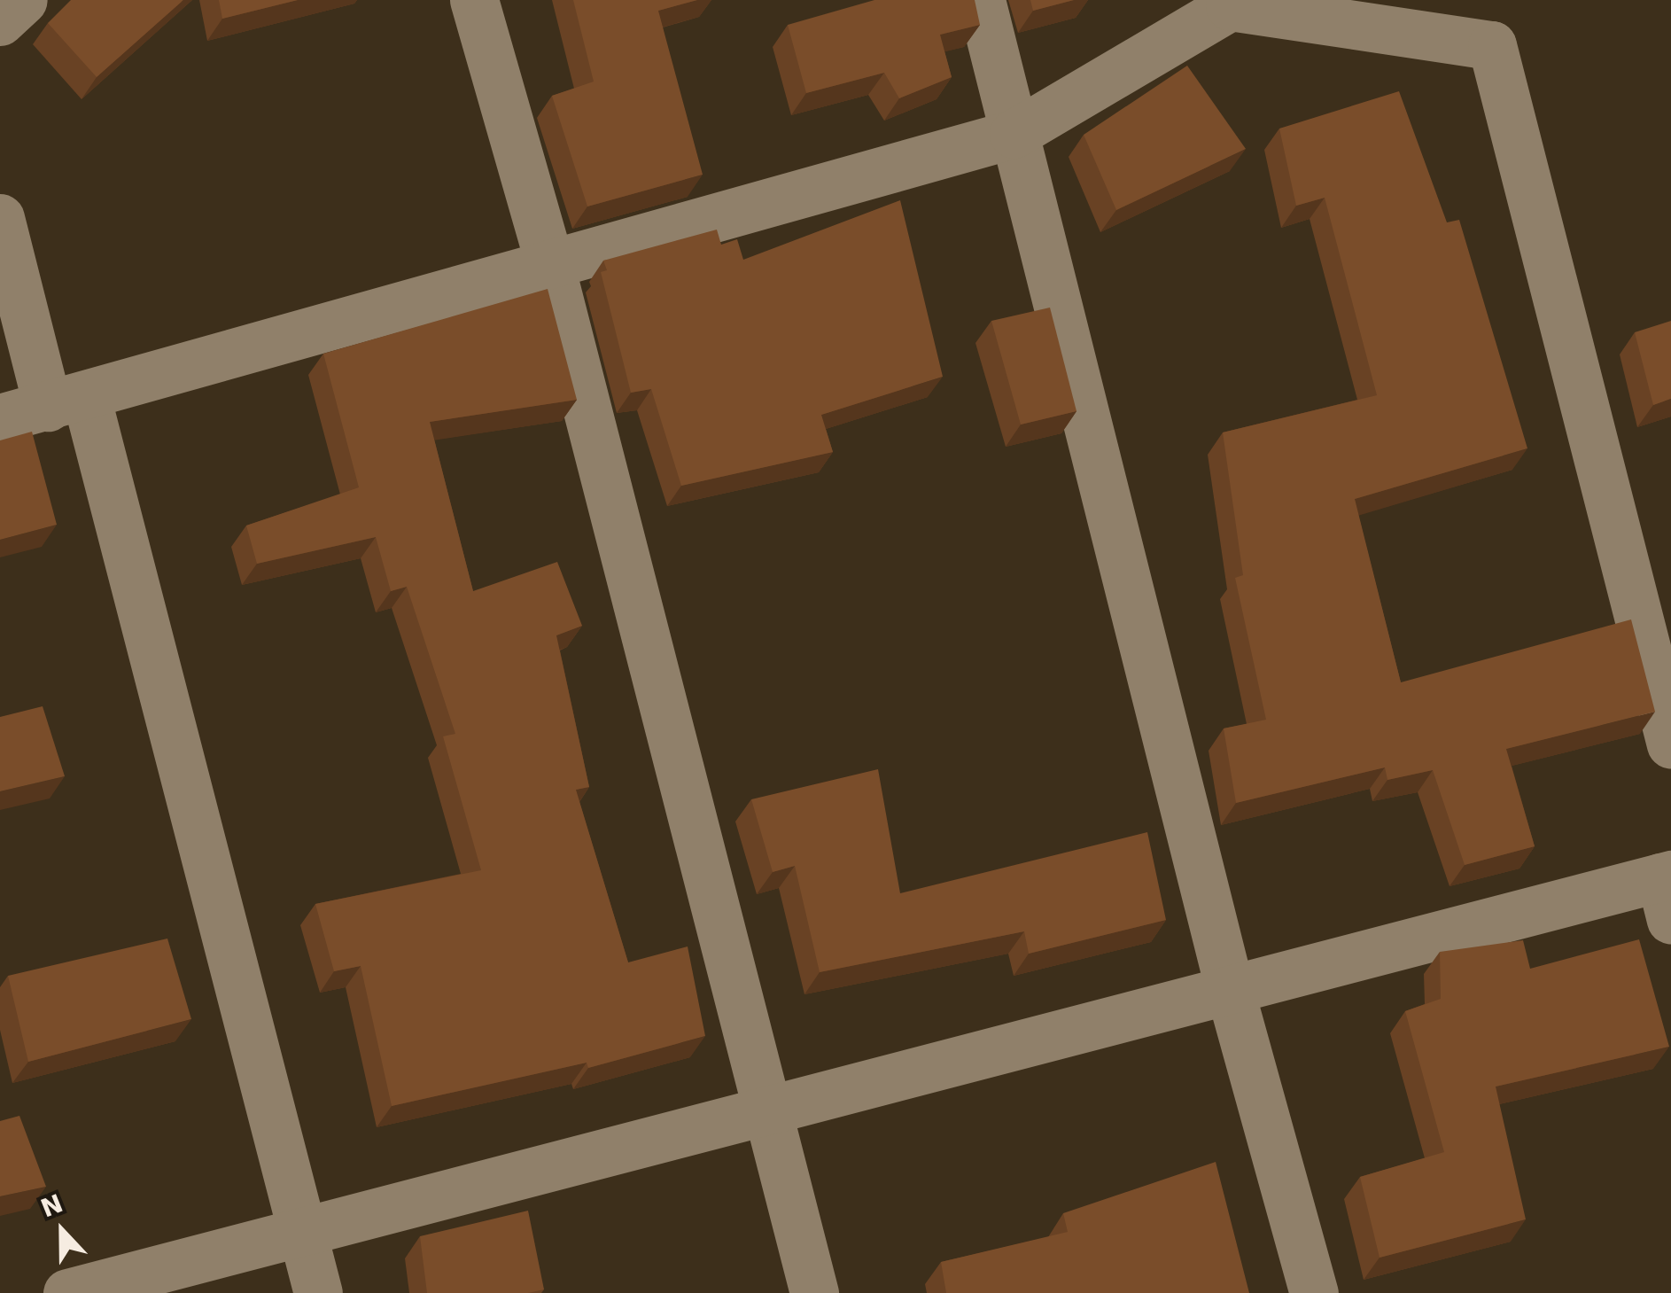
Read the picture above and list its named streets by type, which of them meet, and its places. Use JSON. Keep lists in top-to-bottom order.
{
  "north": "top"
}
